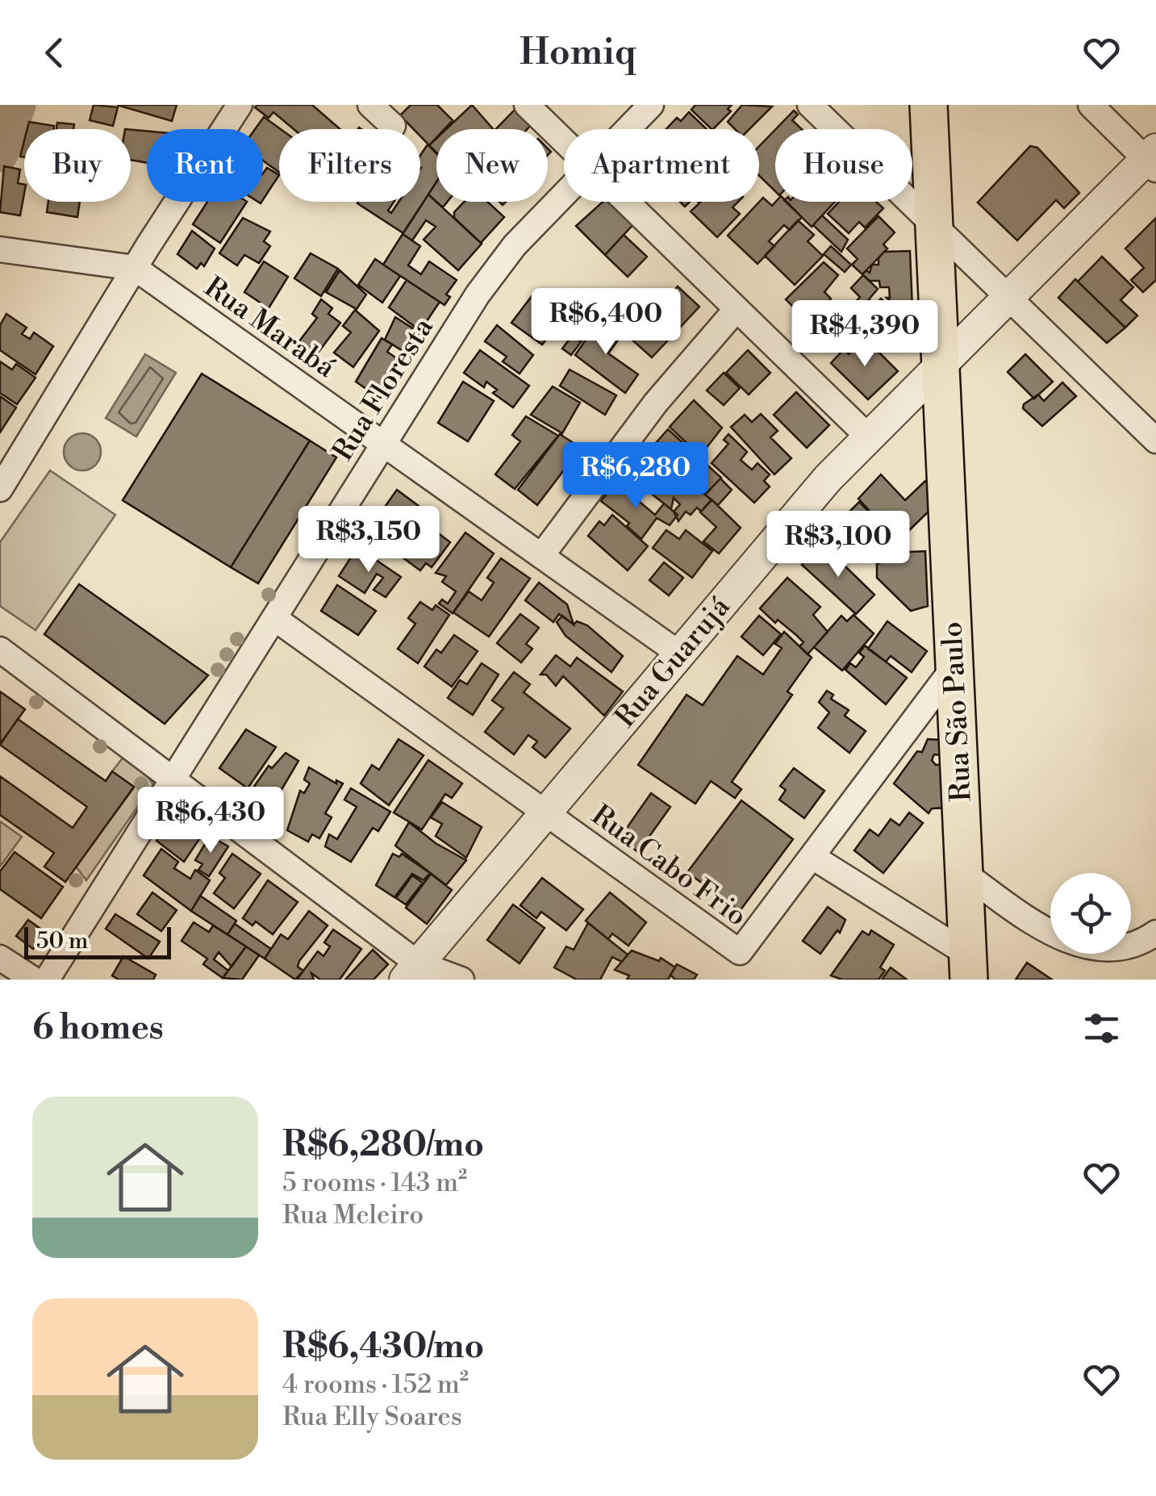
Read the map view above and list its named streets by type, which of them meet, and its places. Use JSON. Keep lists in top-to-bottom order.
{
  "streets": {
    "main road": ["Rua São Paulo"],
    "street": [
      "Rua Marabá",
      "Rua Floresta",
      "Rua Guarujá",
      "Rua Cabo Frio"
    ]
  },
  "crossings": [
    ["Rua Marabá", "Rua Floresta"],
    ["Rua Marabá", "Rua Guarujá"],
    ["Rua Floresta", "Rua Cabo Frio"],
    ["Rua Guarujá", "Rua São Paulo"],
    ["Rua Guarujá", "Rua Cabo Frio"],
    ["Rua São Paulo", "Rua Cabo Frio"]
  ],
  "scale_bar": "50 m",
  "page": {
    "header": "Homiq",
    "chip": [
      "Buy",
      "Rent",
      "Filters",
      "New",
      "Apartment",
      "House"
    ],
    "price": [
      "R$6,400",
      "R$4,390",
      "R$6,280",
      "R$3,150",
      "R$3,100",
      "R$6,430"
    ],
    "scale": "50 m",
    "heading": "6 homes",
    "list": [
      {
        "name": "R$6,280/mo",
        "note": "5 rooms · 143 m² · Rua Meleiro"
      },
      {
        "name": "R$6,430/mo",
        "note": "4 rooms · 152 m² · Rua Elly Soares"
      }
    ]
  }
}
